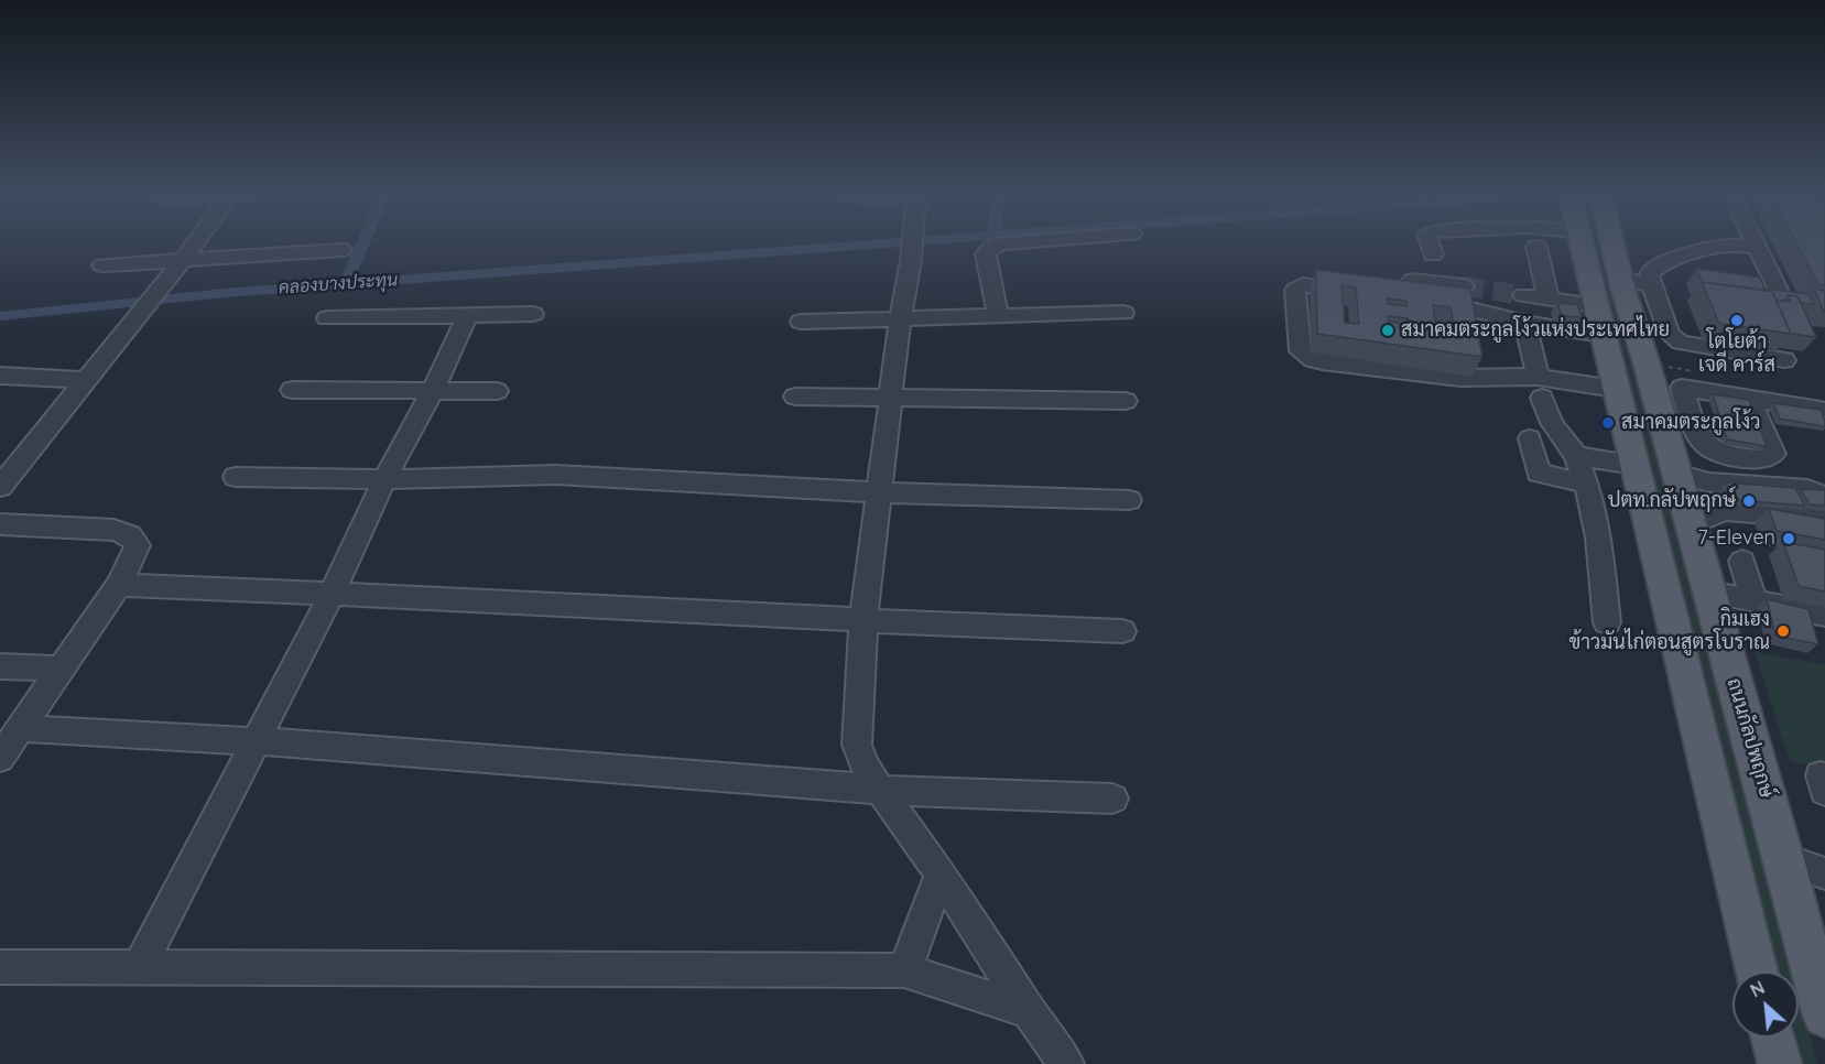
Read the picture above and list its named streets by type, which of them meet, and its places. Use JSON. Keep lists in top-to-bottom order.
{
  "streets": {
    "main road": ["ถนนกัลปพฤกษ์"]
  },
  "water": ["คลองบางประทุน"],
  "places": [
    "โตโยต้า เจดี คาร์ส",
    "สมาคมตระกูลโง้วแห่งประเทศไทย",
    "สมาคมตระกูลโง้ว",
    "ปตท.กลัปพฤกษ์",
    "7-Eleven",
    "กิมเฮง ข้าวมันไก่ตอนสูตรโบราณ"
  ],
  "north": "top left"
}
